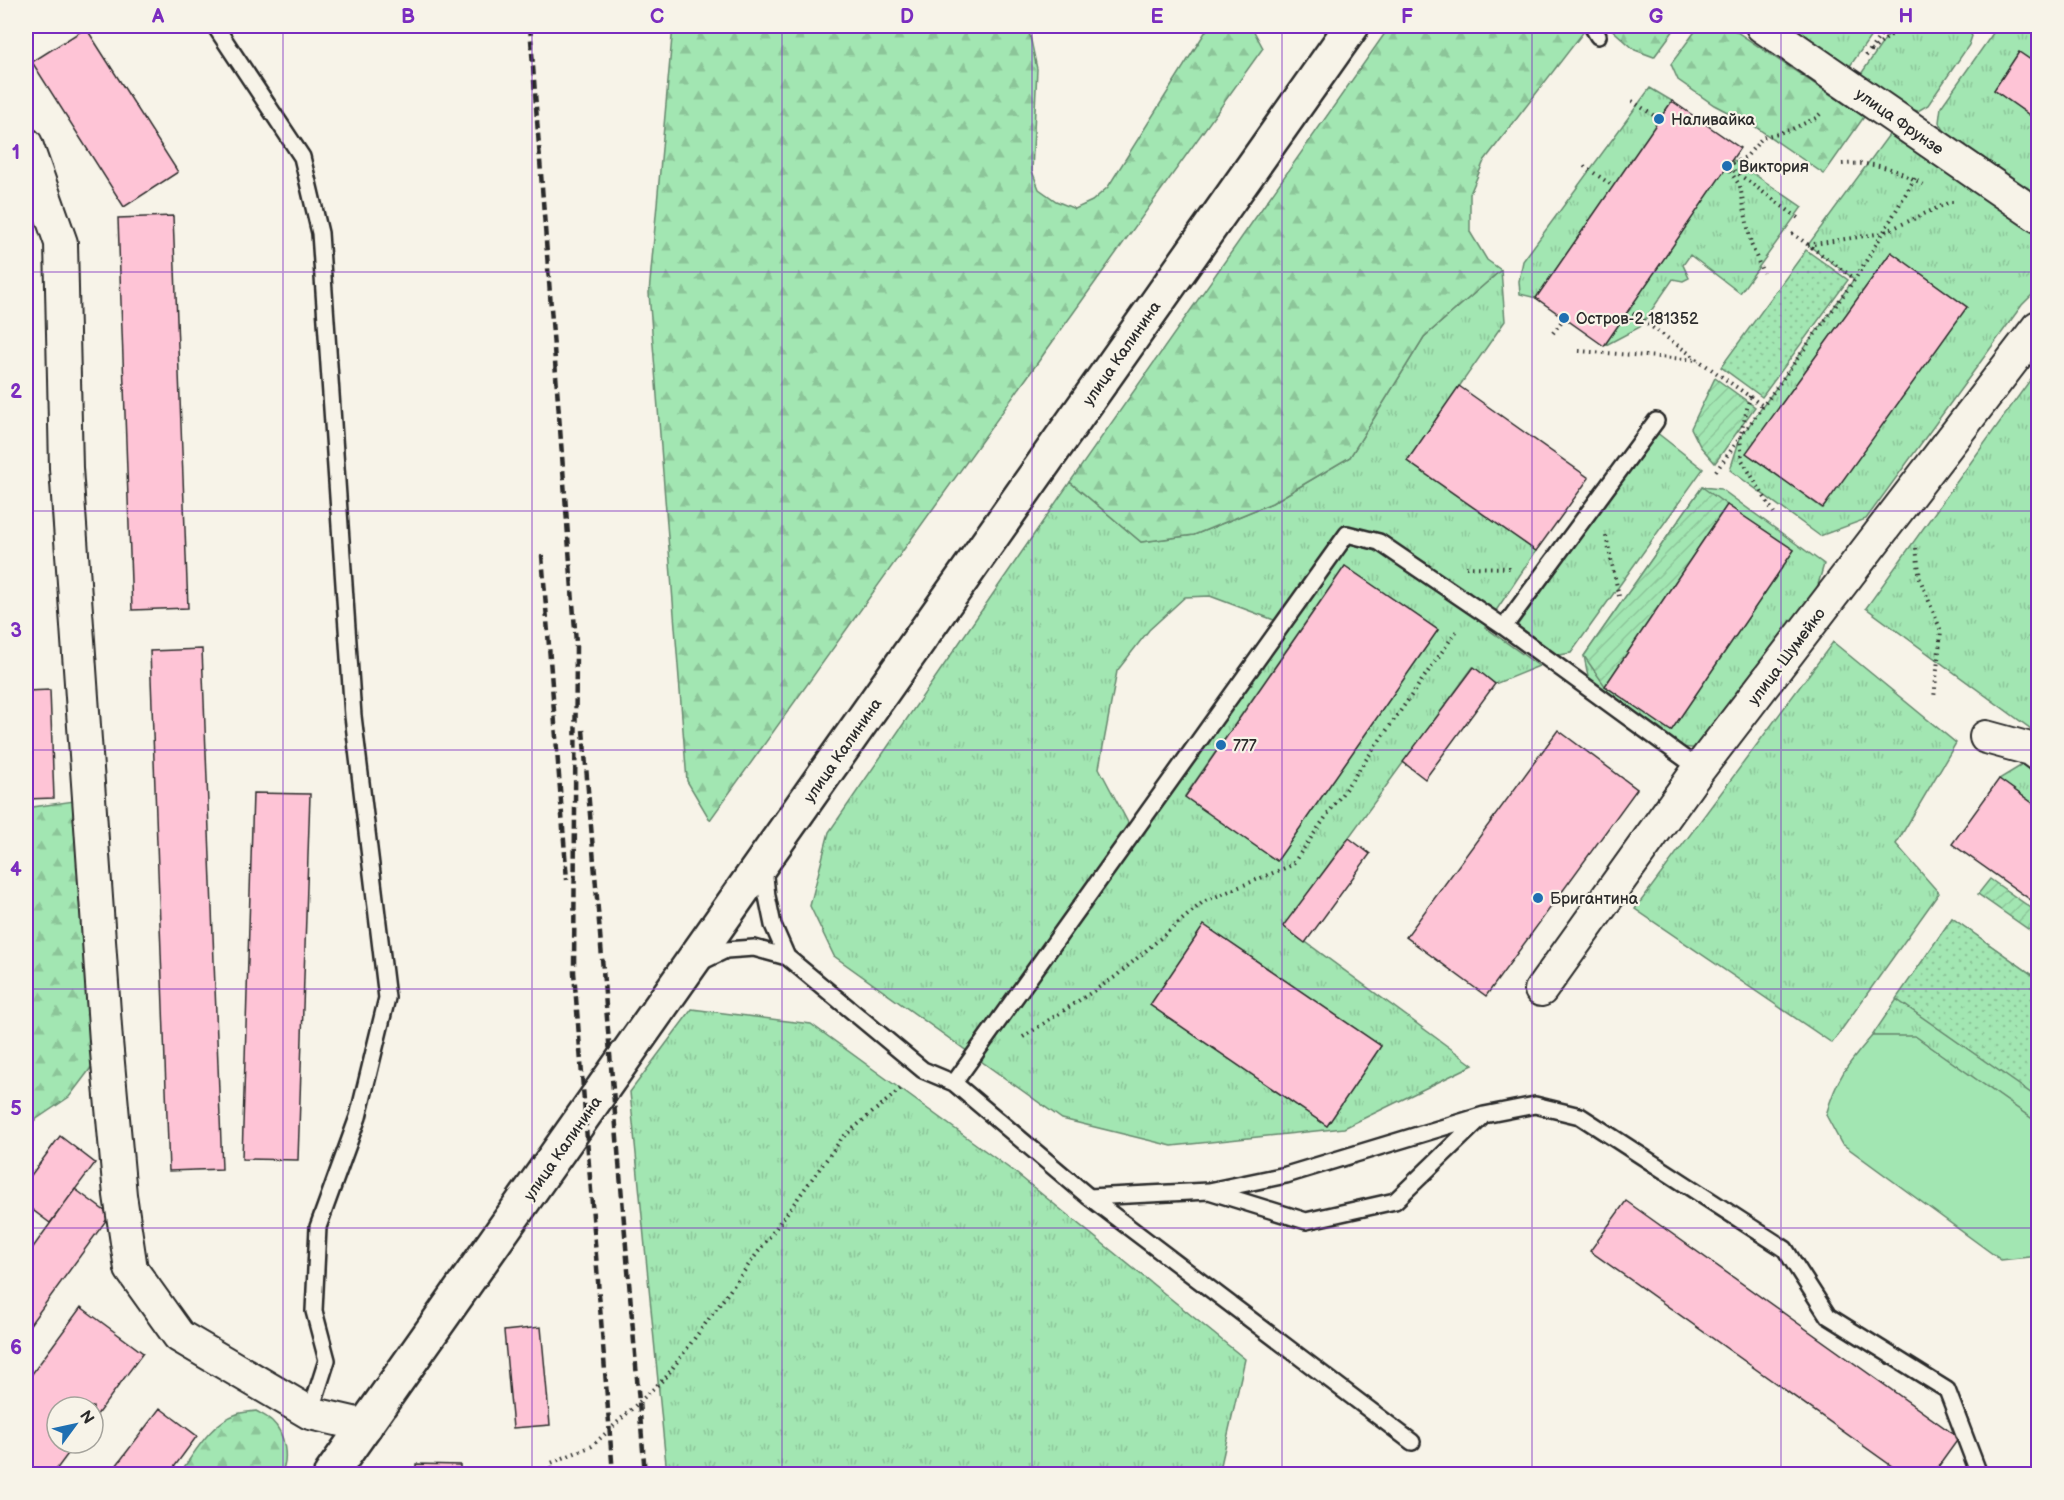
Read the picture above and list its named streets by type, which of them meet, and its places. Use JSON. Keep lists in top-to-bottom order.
{
  "streets": {
    "main road": ["улица Калинина"],
    "street": ["улица Фрунзе", "улица Шумейко"]
  },
  "places": [
    "Наливайка",
    "Виктория",
    "Остров-2 181352",
    "777",
    "Бригантина"
  ],
  "north": "top right",
  "grid": {
    "columns": [
      "A",
      "B",
      "C",
      "D",
      "E",
      "F",
      "G",
      "H"
    ],
    "rows": [
      "1",
      "2",
      "3",
      "4",
      "5",
      "6"
    ]
  }
}
